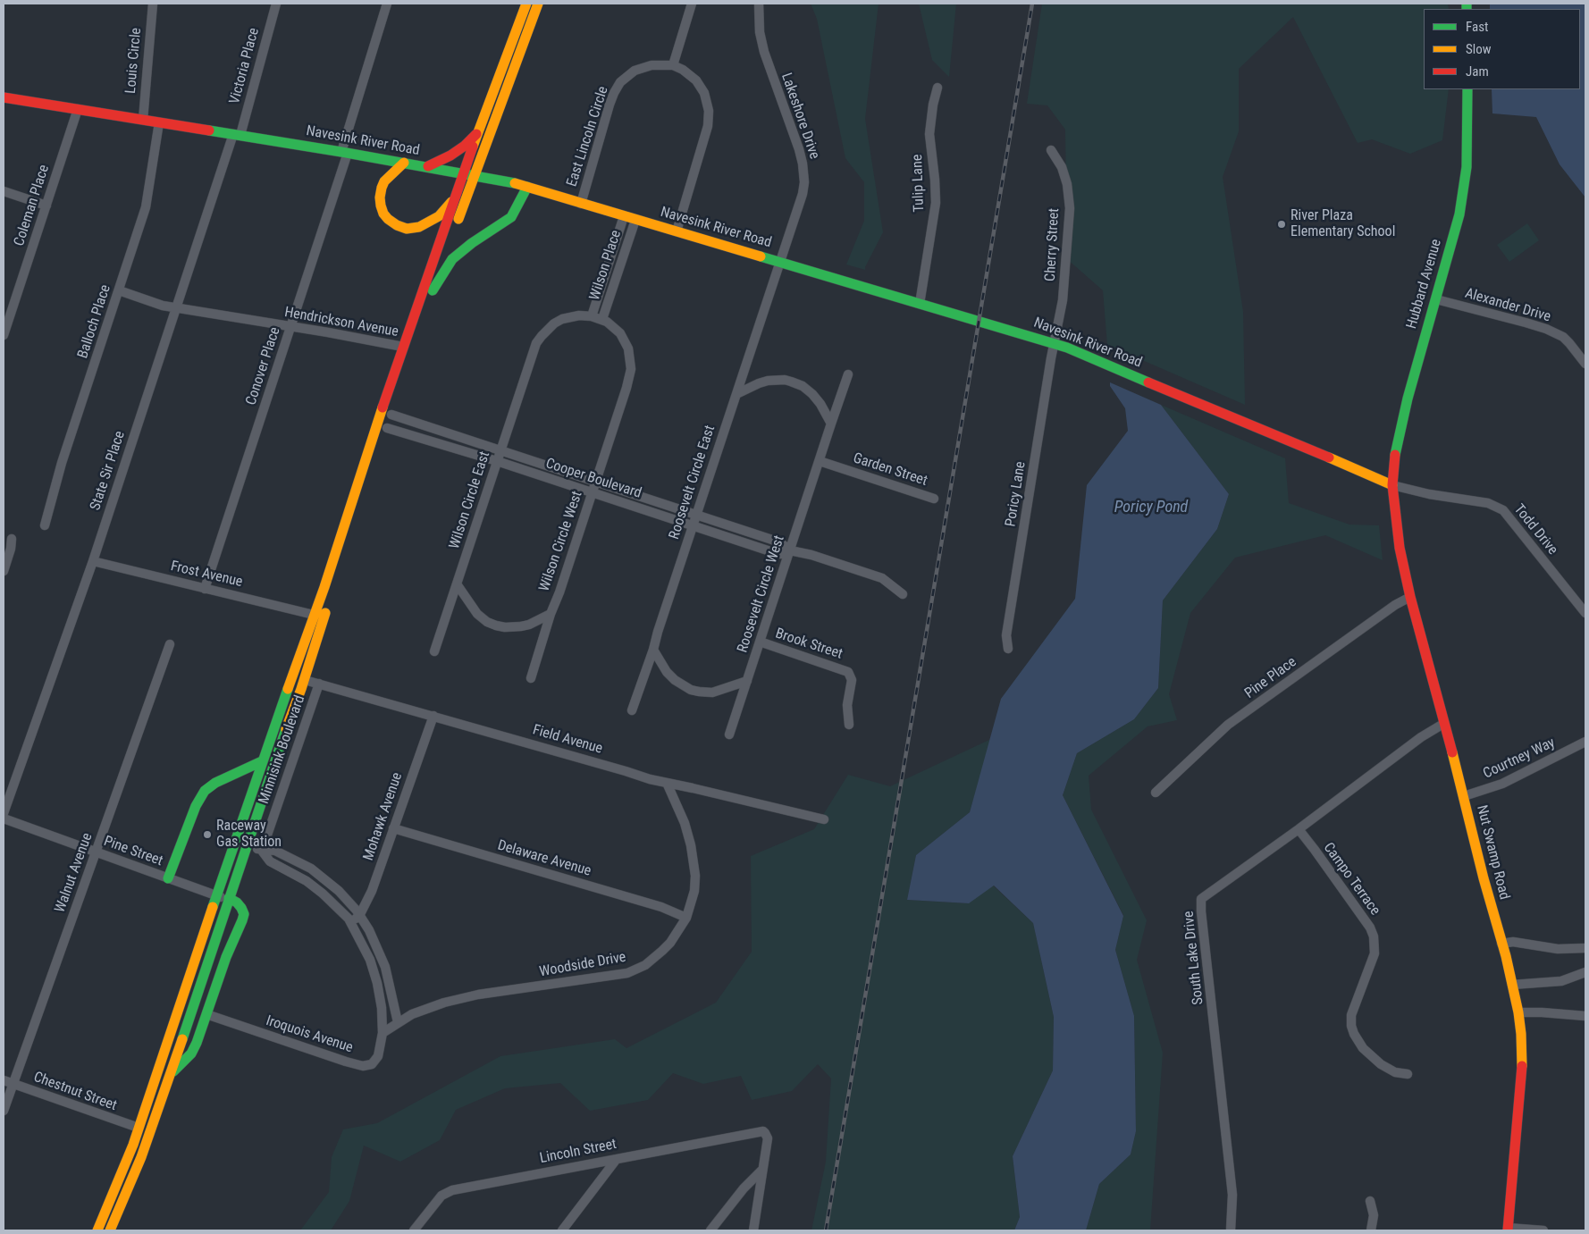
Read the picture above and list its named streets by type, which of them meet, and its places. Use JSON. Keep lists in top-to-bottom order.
{
  "streets": {
    "main road": ["Navesink River Road", "Hubbard Avenue", "Nut Swamp Road"],
    "street": [
      "Louis Circle",
      "Victoria Place",
      "Lakeshore Drive",
      "East Lincoln Circle",
      "Tulip Lane",
      "Coleman Place",
      "Cherry Street",
      "Wilson Place",
      "Alexander Drive",
      "Balloch Place",
      "Hendrickson Avenue",
      "Conover Place",
      "Garden Street",
      "State Sir Place",
      "Cooper Boulevard",
      "Roosevelt Circle East",
      "Poricy Lane",
      "Wilson Circle East",
      "Todd Drive",
      "Wilson Circle West",
      "Frost Avenue",
      "Roosevelt Circle West",
      "Brook Street",
      "Pine Place",
      "Field Avenue",
      "Minnisink Boulevard",
      "Courtney Way",
      "Mohawk Avenue",
      "Pine Street",
      "Delaware Avenue",
      "Walnut Avenue",
      "Campo Terrace",
      "South Lake Drive",
      "Woodside Drive",
      "Iroquois Avenue",
      "Chestnut Street",
      "Lincoln Street"
    ]
  },
  "crossings": [
    ["Louis Circle", "Navesink River Road"],
    ["Victoria Place", "Navesink River Road"],
    ["Victoria Place", "State Sir Place"],
    ["Lakeshore Drive", "Navesink River Road"],
    ["Lakeshore Drive", "Roosevelt Circle East"],
    ["East Lincoln Circle", "Navesink River Road"],
    ["Navesink River Road", "Tulip Lane"],
    ["Navesink River Road", "Coleman Place"],
    ["Navesink River Road", "Cherry Street"],
    ["Navesink River Road", "Wilson Place"],
    ["Navesink River Road", "Hubbard Avenue"],
    ["Navesink River Road", "Balloch Place"],
    ["Navesink River Road", "Conover Place"],
    ["Navesink River Road", "State Sir Place"],
    ["Navesink River Road", "Roosevelt Circle East"],
    ["Navesink River Road", "Poricy Lane"],
    ["Navesink River Road", "Todd Drive"],
    ["Navesink River Road", "Nut Swamp Road"],
    ["Cherry Street", "Poricy Lane"],
    ["Wilson Place", "Wilson Circle East"],
    ["Wilson Place", "Wilson Circle West"],
    ["Hubbard Avenue", "Alexander Drive"],
    ["Hubbard Avenue", "Todd Drive"],
    ["Hubbard Avenue", "Nut Swamp Road"],
    ["Balloch Place", "Hendrickson Avenue"],
    ["Hendrickson Avenue", "Conover Place"],
    ["Hendrickson Avenue", "State Sir Place"],
    ["Conover Place", "Frost Avenue"],
    ["Garden Street", "Roosevelt Circle West"],
    ["State Sir Place", "Frost Avenue"],
    ["Cooper Boulevard", "Roosevelt Circle East"],
    ["Cooper Boulevard", "Wilson Circle East"],
    ["Cooper Boulevard", "Wilson Circle West"],
    ["Cooper Boulevard", "Roosevelt Circle West"],
    ["Wilson Circle East", "Wilson Circle West"],
    ["Todd Drive", "Nut Swamp Road"],
    ["Roosevelt Circle West", "Brook Street"],
    ["Pine Place", "Nut Swamp Road"],
    ["Field Avenue", "Minnisink Boulevard"],
    ["Field Avenue", "Mohawk Avenue"],
    ["Field Avenue", "Woodside Drive"],
    ["Courtney Way", "Nut Swamp Road"],
    ["Mohawk Avenue", "Delaware Avenue"],
    ["Pine Street", "Walnut Avenue"],
    ["Nut Swamp Road", "South Lake Drive"],
    ["Delaware Avenue", "Woodside Drive"],
    ["Walnut Avenue", "Chestnut Street"],
    ["Campo Terrace", "South Lake Drive"],
    ["Woodside Drive", "Iroquois Avenue"]
  ],
  "water": ["Poricy Pond"],
  "places": ["River Plaza Elementary School", "Raceway Gas Station"],
  "legend": ["Fast", "Slow", "Jam"]
}
